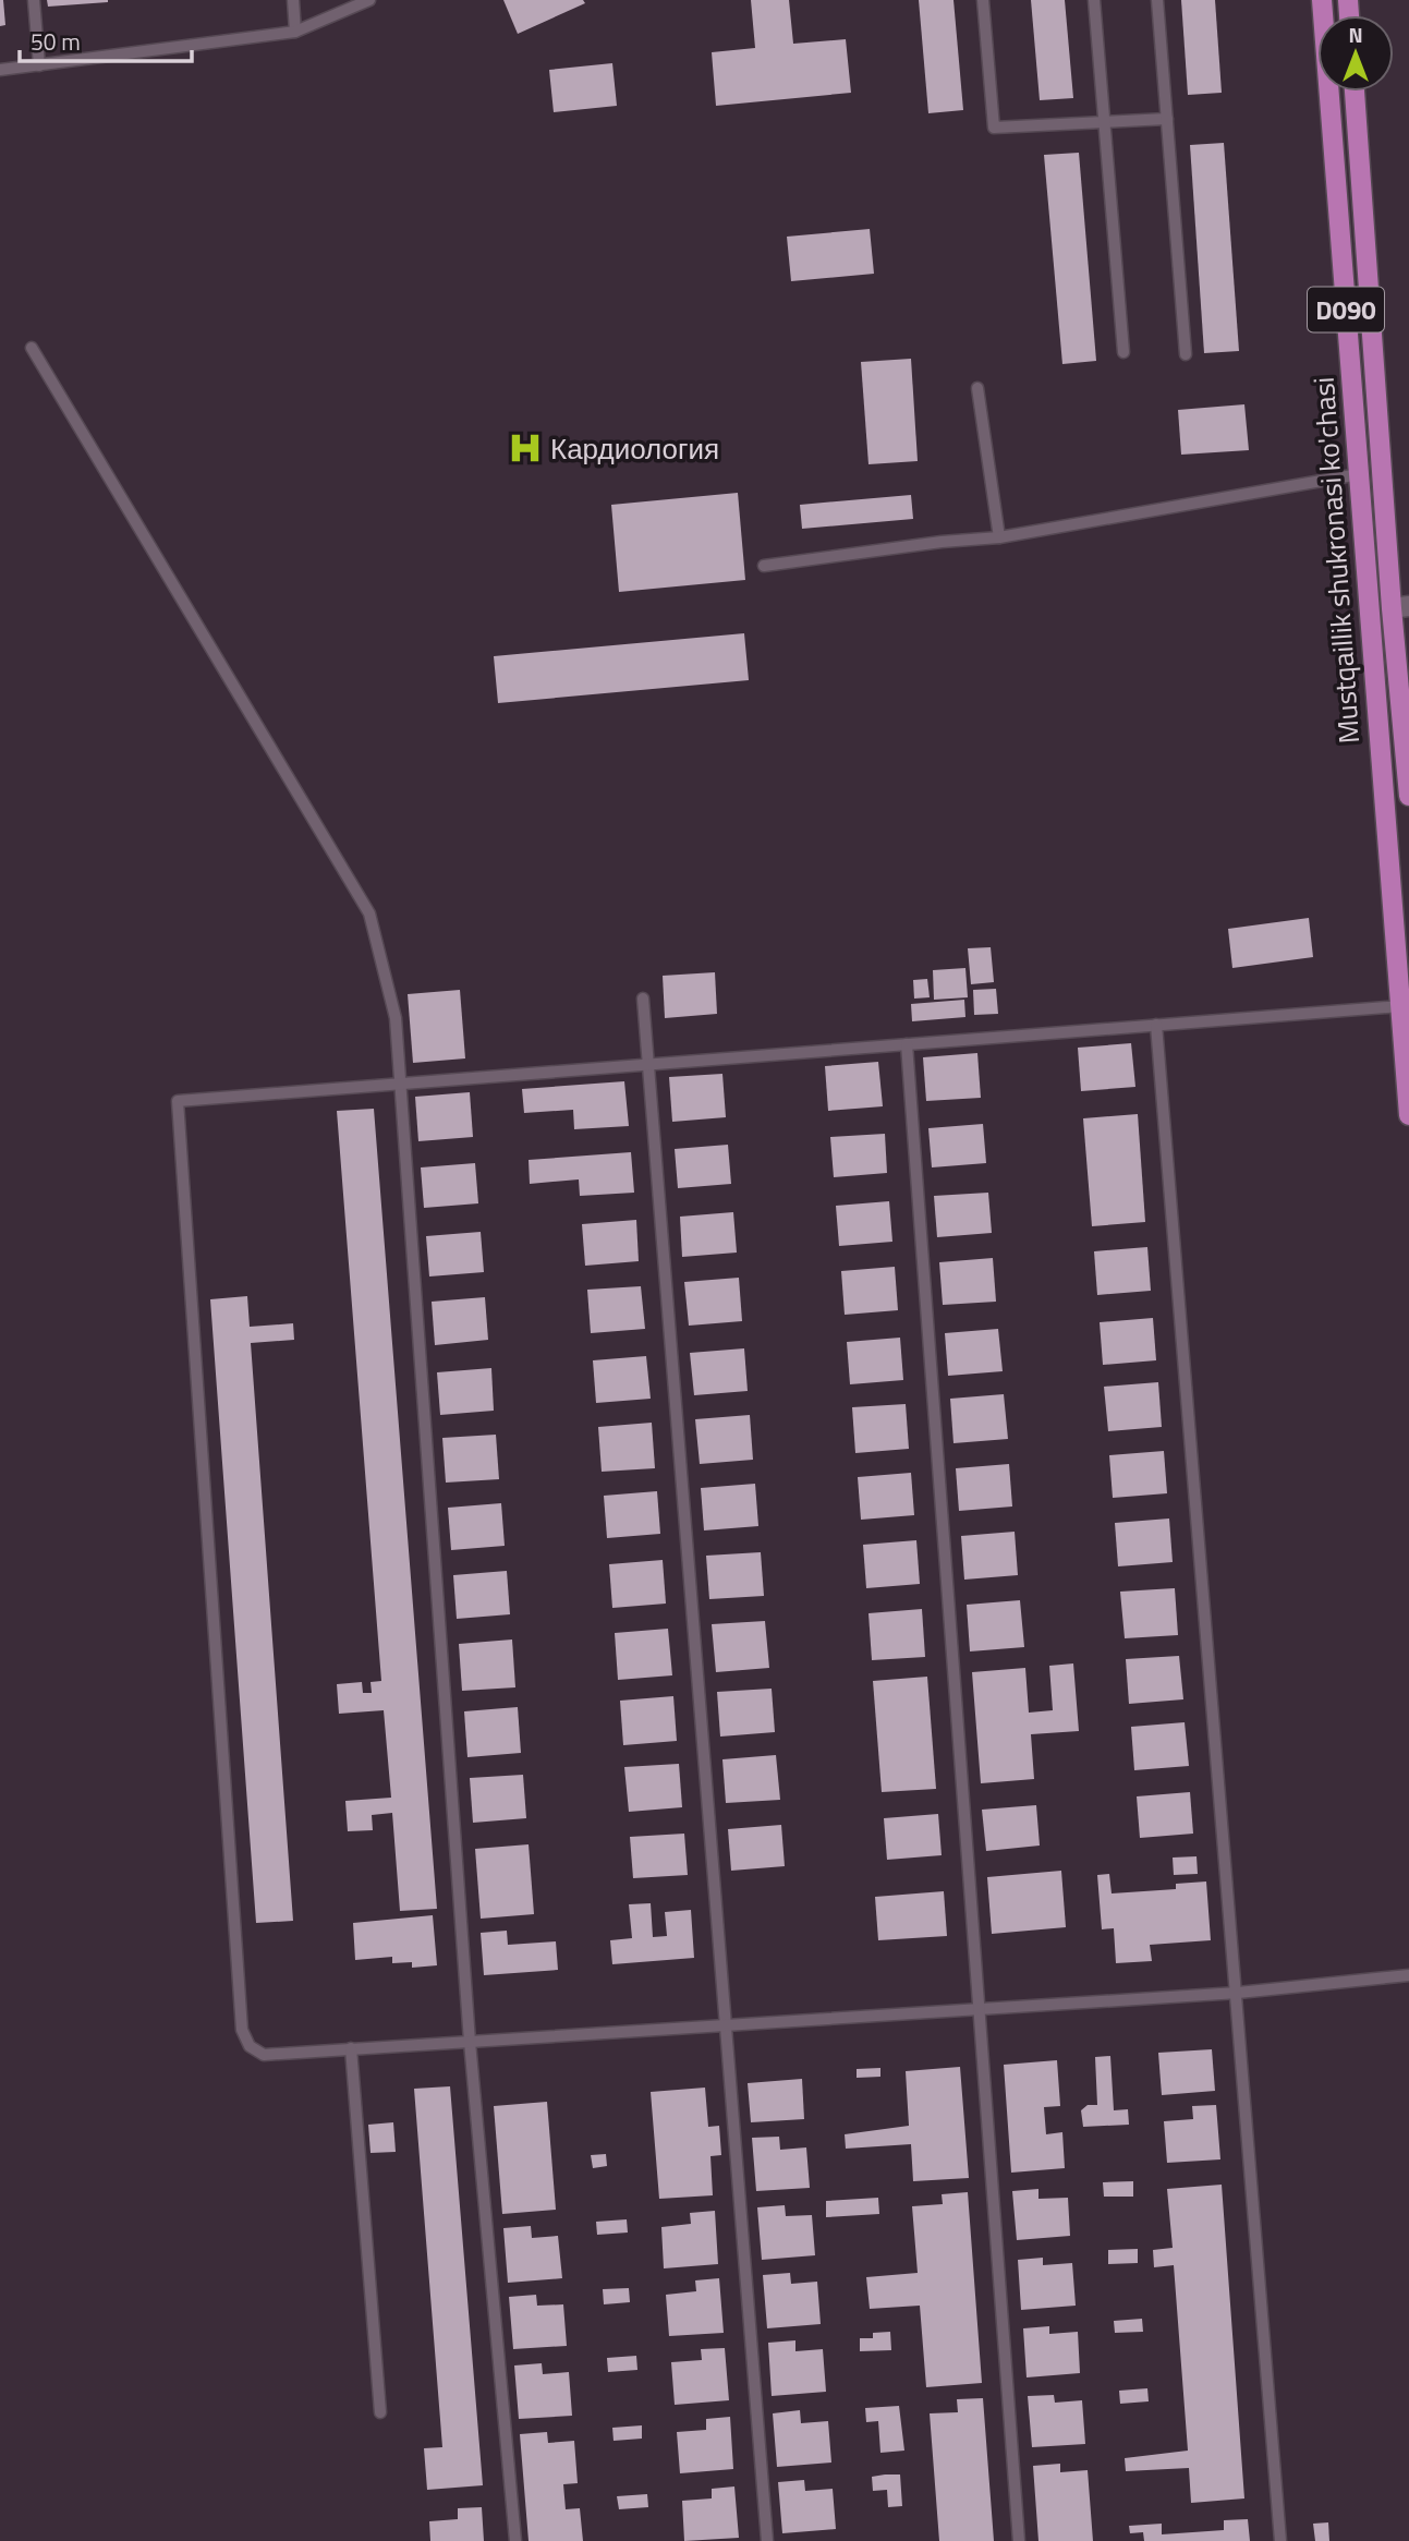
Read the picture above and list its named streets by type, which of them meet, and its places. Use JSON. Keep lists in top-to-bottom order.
{
  "streets": {
    "main road": ["D090", "Mustqaillik shukronasi ko'chasi"]
  },
  "places": {
    "hospital": ["Кардиология"]
  },
  "scale_bar": "50 m",
  "north": "top"
}
